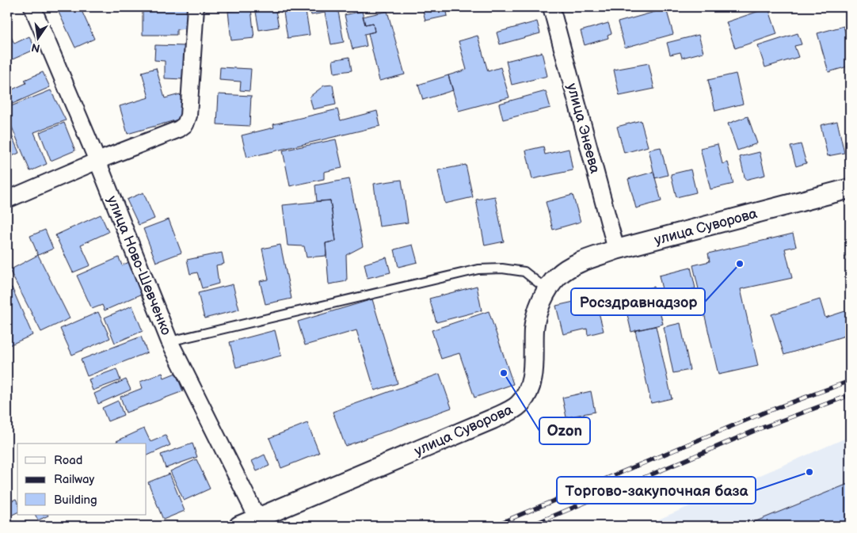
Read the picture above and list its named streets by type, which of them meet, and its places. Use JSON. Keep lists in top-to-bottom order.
{
  "streets": {
    "street": ["улица Энеева", "улица Суворова", "улица Ново-Шевченко"]
  },
  "crossings": [
    ["улица Энеева", "улица Суворова"],
    ["улица Суворова", "улица Ново-Шевченко"]
  ],
  "places": ["Росздравнадзор", "Ozon", "Торгово-закупочная база"],
  "legend": ["Road", "Railway", "Building"],
  "north": "bottom"
}
